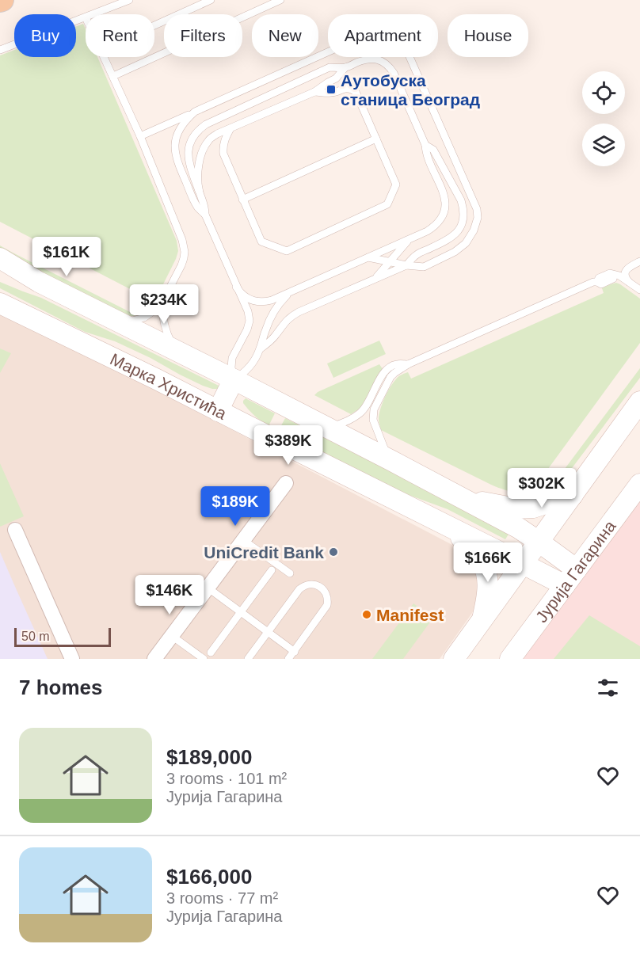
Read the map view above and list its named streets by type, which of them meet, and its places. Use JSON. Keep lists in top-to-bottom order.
{
  "streets": {
    "street": ["Марка Христића", "Јурија Гагарина"]
  },
  "crossings": [
    ["Марка Христића", "Јурија Гагарина"]
  ],
  "places": {
    "transit": ["Аутобуска станица Београд"],
    "other": ["UniCredit Bank", "Manifest"]
  },
  "scale_bar": "50 m",
  "page": {
    "chip": [
      "Buy",
      "Rent",
      "Filters",
      "New",
      "Apartment",
      "House"
    ],
    "price": [
      "$161K",
      "$234K",
      "$389K",
      "$302K",
      "$189K",
      "$166K",
      "$146K"
    ],
    "scale": "50 m",
    "heading": "7 homes",
    "list": [
      {
        "name": "$189,000",
        "note": "3 rooms · 101 m² · Јурија Гагарина"
      },
      {
        "name": "$166,000",
        "note": "3 rooms · 77 m² · Јурија Гагарина"
      }
    ]
  }
}
